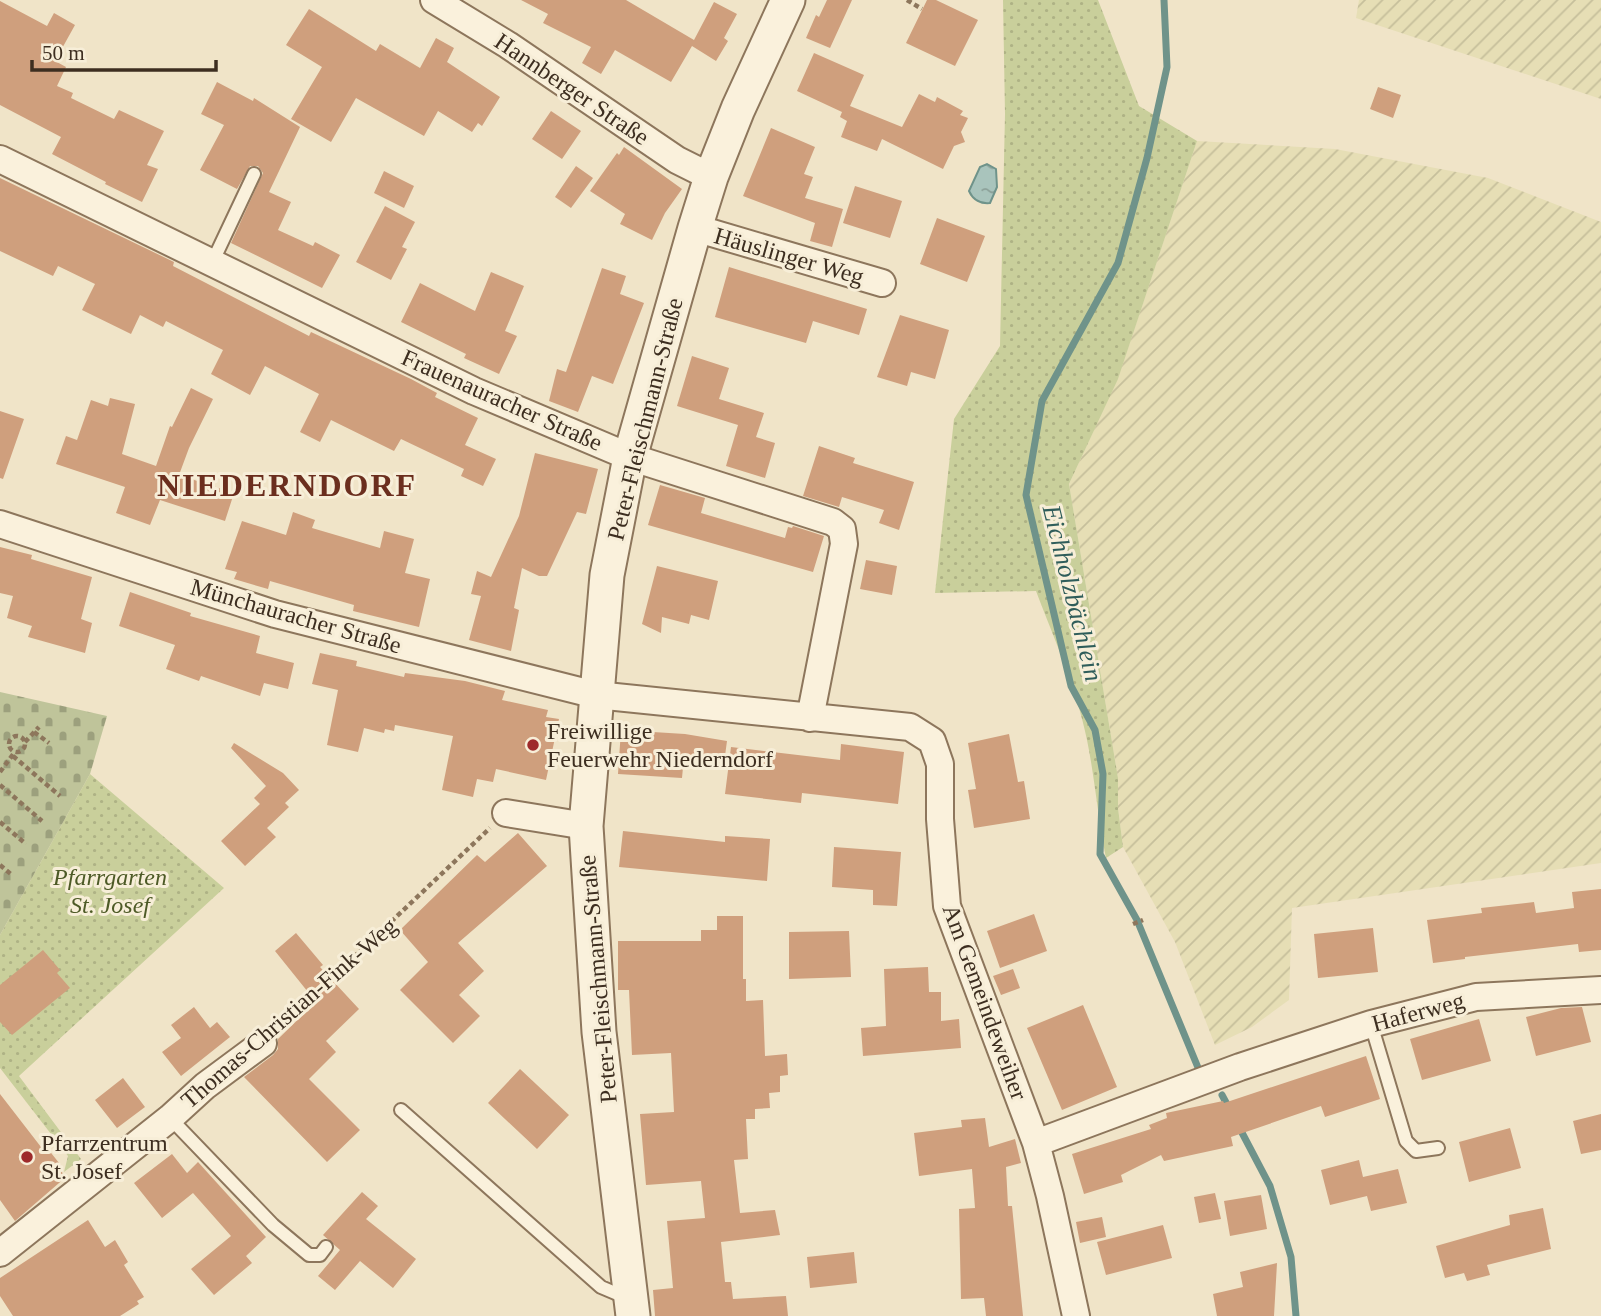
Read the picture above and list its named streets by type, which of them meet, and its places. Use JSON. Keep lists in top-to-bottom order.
{
  "streets": {
    "street": [
      "Hannberger Straße",
      "Häuslinger Weg",
      "Frauenauracher Straße",
      "Peter-Fleischmann-Straße",
      "Münchauracher Straße",
      "Am Gemeindeweiher",
      "Haferweg",
      "Thomas-Christian-Fink-Weg"
    ]
  },
  "crossings": [
    ["Hannberger Straße", "Peter-Fleischmann-Straße"],
    ["Häuslinger Weg", "Peter-Fleischmann-Straße"],
    ["Frauenauracher Straße", "Peter-Fleischmann-Straße"],
    ["Frauenauracher Straße", "Am Gemeindeweiher"],
    ["Peter-Fleischmann-Straße", "Münchauracher Straße"],
    ["Peter-Fleischmann-Straße", "Am Gemeindeweiher"],
    ["Münchauracher Straße", "Am Gemeindeweiher"],
    ["Am Gemeindeweiher", "Haferweg"]
  ],
  "districts": ["NIEDERNDORF"],
  "water": ["Eichholzbächlein"],
  "parks": ["Pfarrgarten St. Josef"],
  "places": ["Freiwillige Feuerwehr Niederndorf", "Pfarrzentrum St. Josef"],
  "scale_bar": "50 m"
}
